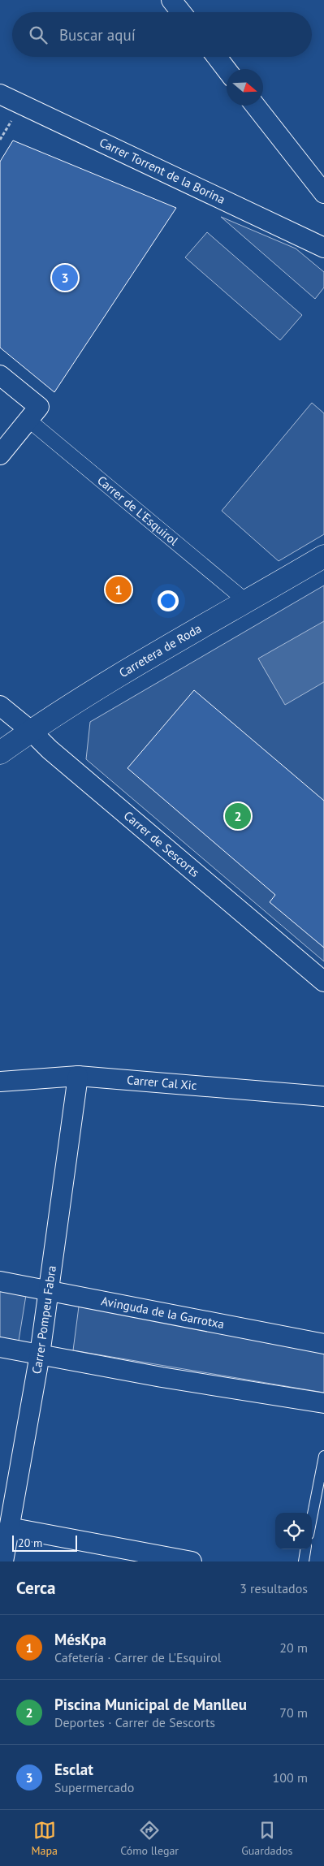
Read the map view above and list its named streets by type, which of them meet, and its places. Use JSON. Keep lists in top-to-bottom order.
{
  "streets": {
    "street": [
      "Carrer Torrent de la Borina",
      "Carrer de L'Esquirol",
      "Carretera de Roda",
      "Carrer de Sescorts",
      "Carrer Cal Xic",
      "Avinguda de la Garrotxa",
      "Carrer Pompeu Fabra"
    ]
  },
  "crossings": [
    ["Carrer de L'Esquirol", "Carretera de Roda"],
    ["Carretera de Roda", "Carrer de Sescorts"],
    ["Carrer Cal Xic", "Carrer Pompeu Fabra"],
    ["Avinguda de la Garrotxa", "Carrer Pompeu Fabra"]
  ],
  "scale_bar": "20 m",
  "north": "right",
  "page": {
    "search": "Buscar aquí",
    "pins": ["3", "1", "2"],
    "scale": "20 m",
    "heading": ["Cerca", "3 resultados"],
    "list": [
      {
        "mark": "1",
        "name": "MésKpa",
        "note": "Cafetería · Carrer de L'Esquirol",
        "value": "20 m"
      },
      {
        "mark": "2",
        "name": "Piscina Municipal de Manlleu",
        "note": "Deportes · Carrer de Sescorts",
        "value": "70 m"
      },
      {
        "mark": "3",
        "name": "Esclat",
        "note": "Supermercado",
        "value": "100 m"
      }
    ],
    "nav": ["Mapa", "Cómo llegar", "Guardados"]
  }
}
